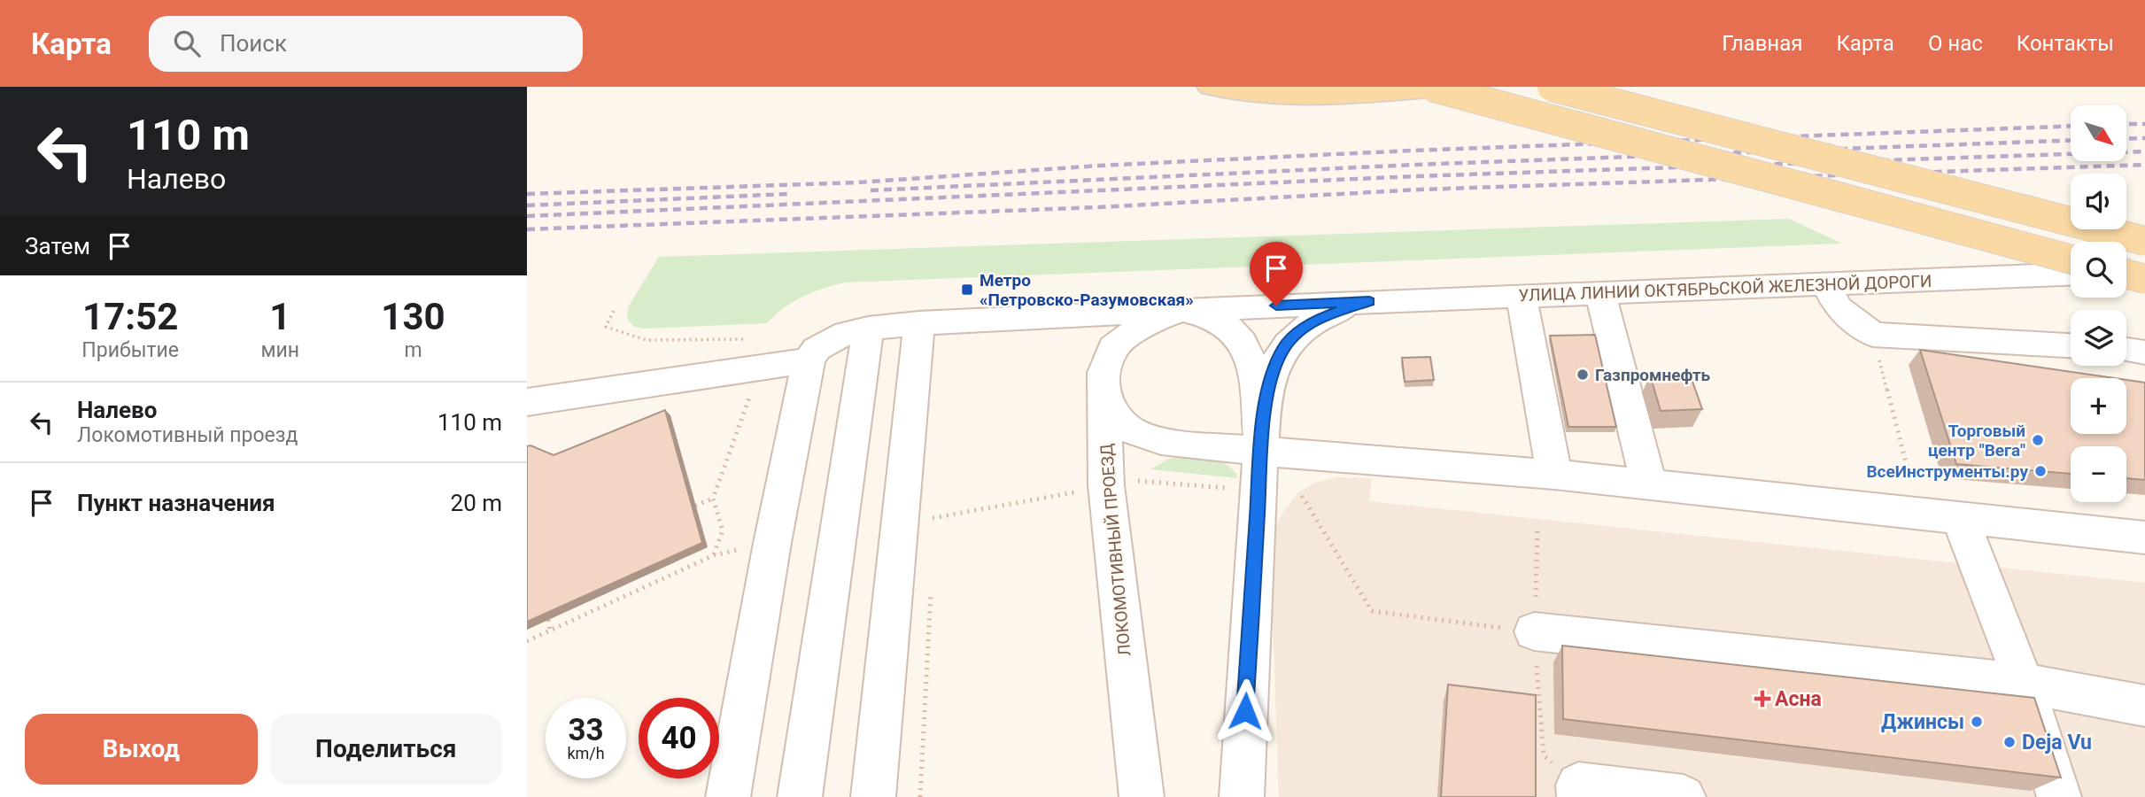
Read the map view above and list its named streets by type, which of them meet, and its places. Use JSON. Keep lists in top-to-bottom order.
{
  "streets": {
    "street": ["УЛИЦА ЛИНИИ ОКТЯБРЬСКОЙ ЖЕЛЕЗНОЙ ДОРОГИ", "ЛОКОМОТИВНЫЙ ПРОЕЗД"]
  },
  "crossings": [
    ["УЛИЦА ЛИНИИ ОКТЯБРЬСКОЙ ЖЕЛЕЗНОЙ ДОРОГИ", "ЛОКОМОТИВНЫЙ ПРОЕЗД"]
  ],
  "places": {
    "transit": ["Метро «Петровско-Разумовская»"],
    "other": [
      "Газпромнефть",
      "Торговый центр \"Вега\"",
      "ВсеИнструменты.ру",
      "Джинсы",
      "Deja Vu"
    ],
    "health": ["Асна"]
  },
  "north": "bottom right",
  "page": {
    "header": "Карта",
    "search": "Поиск",
    "nav": [
      "Главная",
      "Карта",
      "О нас",
      "Контакты"
    ],
    "turn": ["110 m", "Налево"],
    "map_buttons": ["+", "−"],
    "then": "Затем",
    "eta": [
      "17:52",
      "Прибытие",
      "1",
      "мин",
      "130",
      "m"
    ],
    "list": [
      {
        "name": "Налево",
        "note": "Локомотивный проезд",
        "value": "110 m"
      },
      {
        "name": "Пункт назначения",
        "value": "20 m"
      }
    ],
    "speed": "33 km/h",
    "limit": "40",
    "buttons": ["Выход", "Поделиться"]
  }
}
